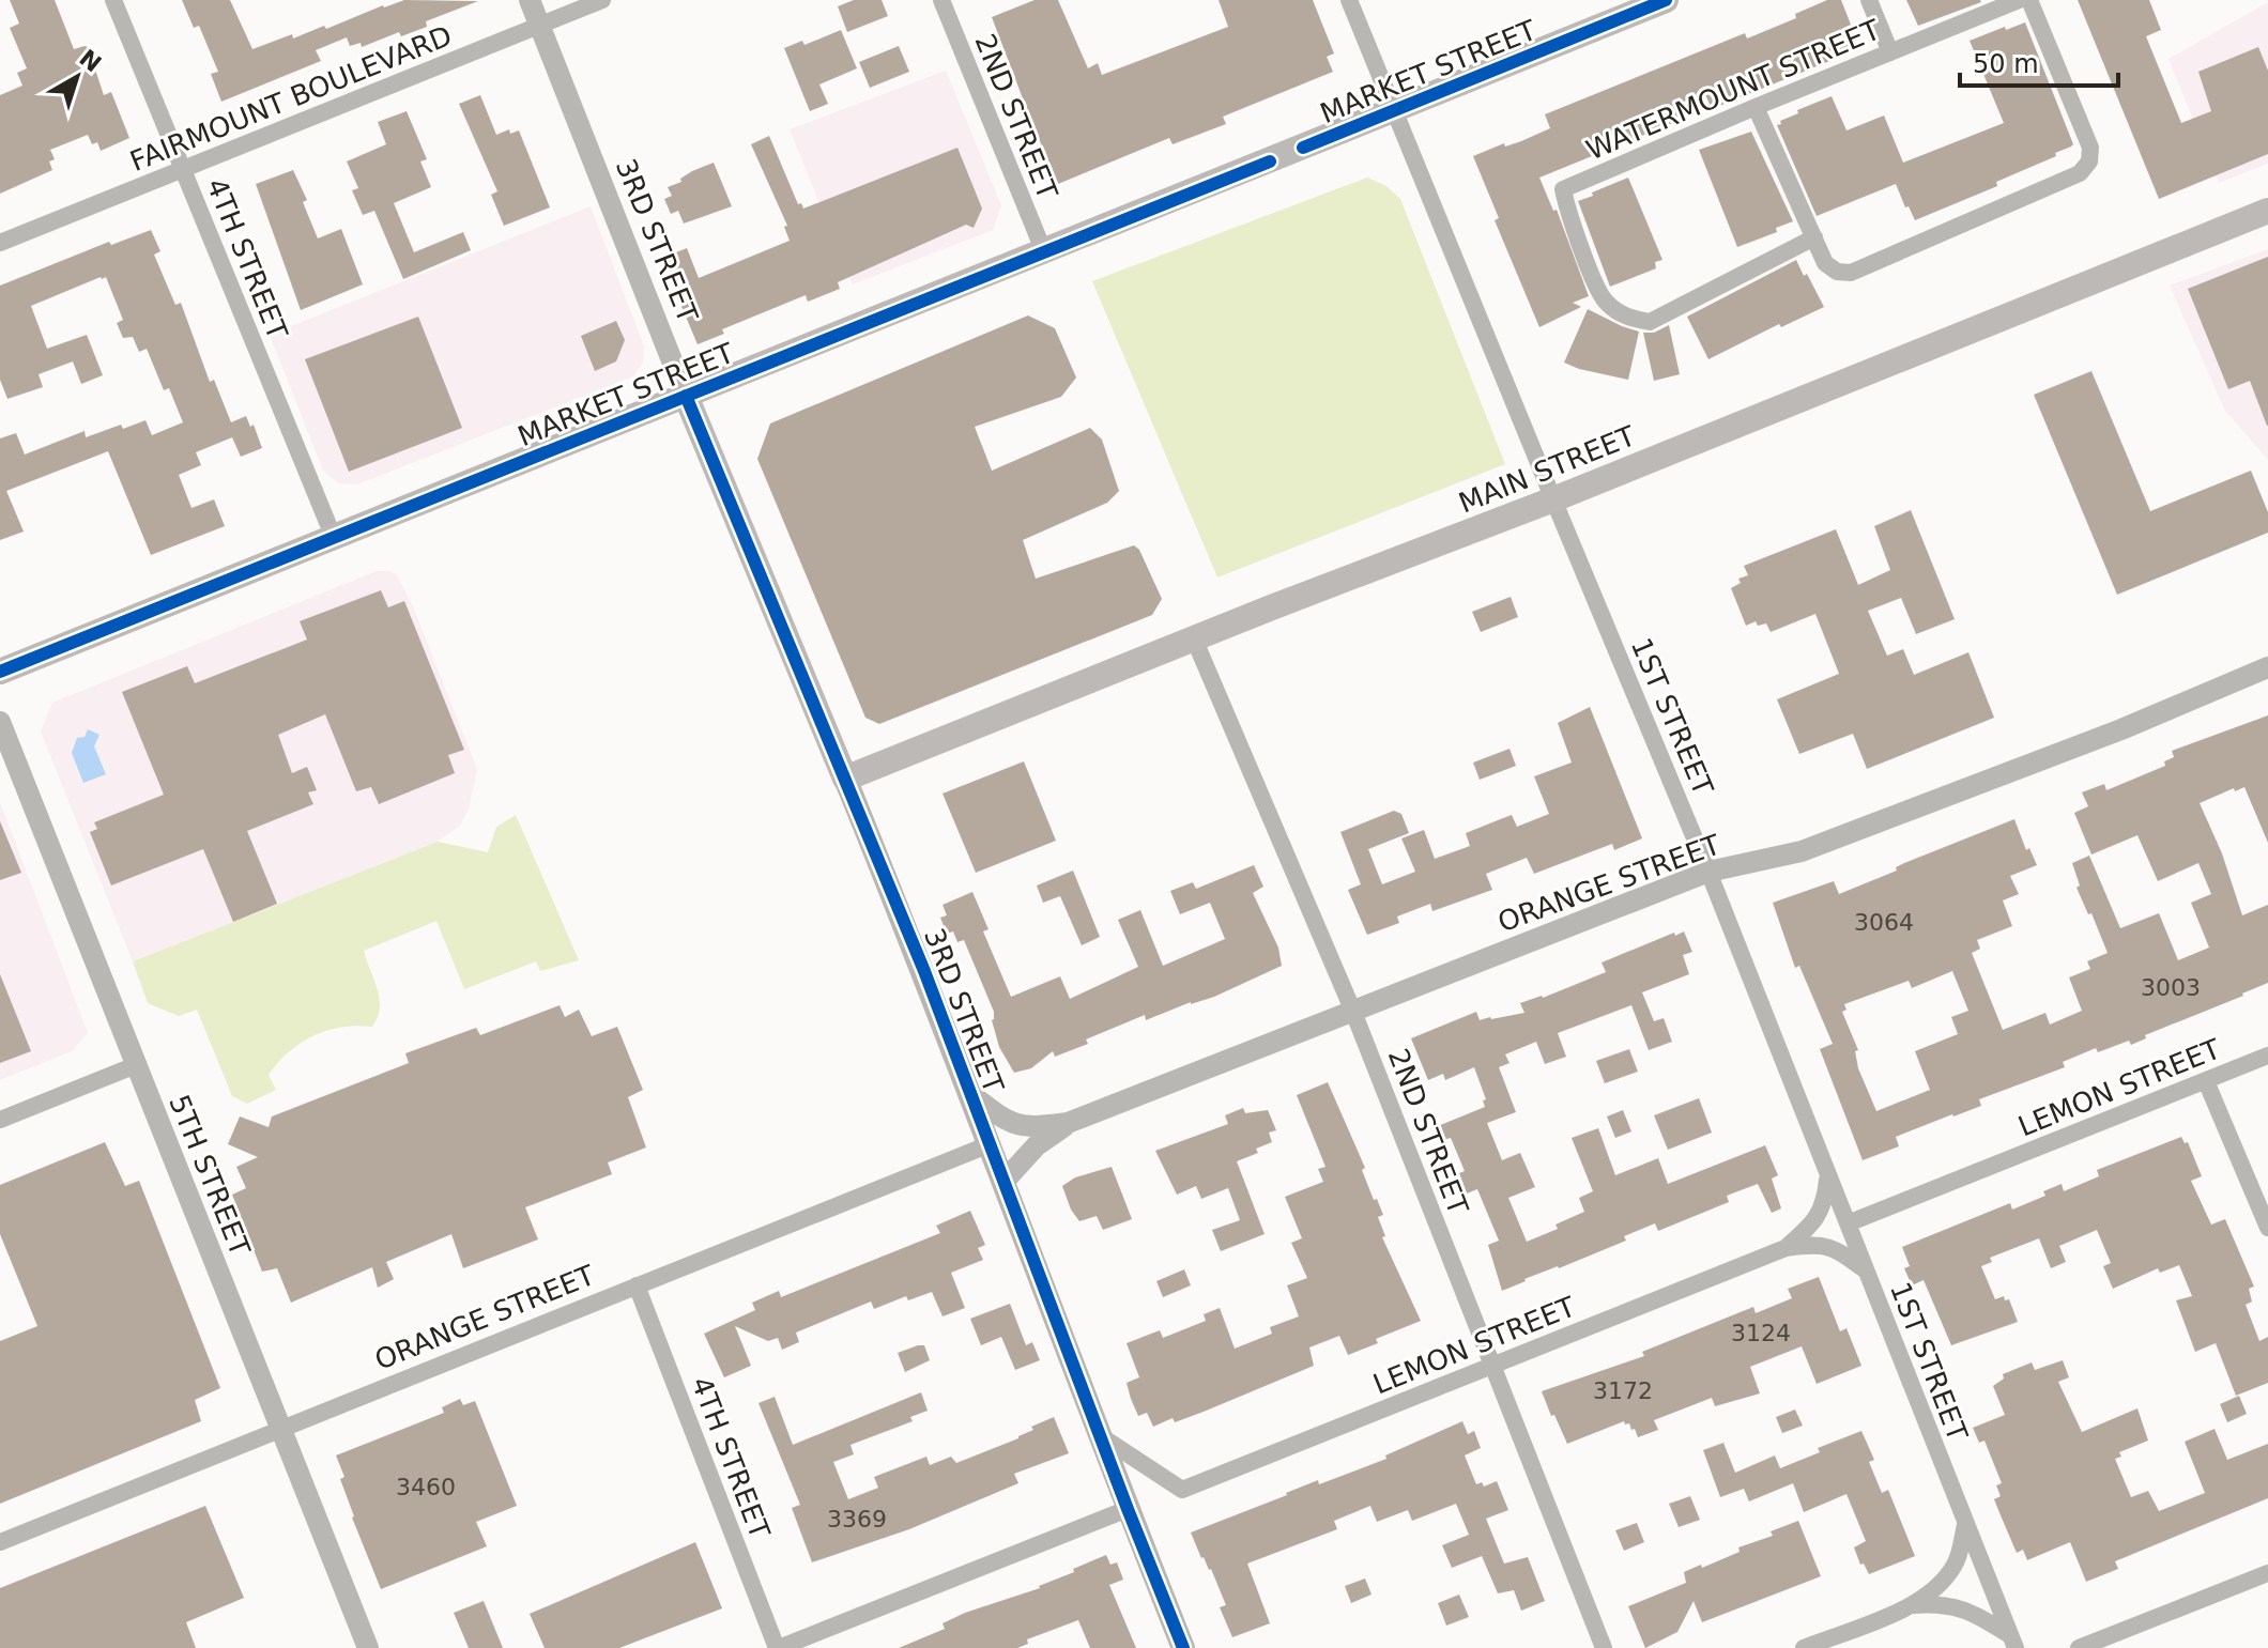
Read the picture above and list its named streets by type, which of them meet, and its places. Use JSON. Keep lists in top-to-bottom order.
{
  "streets": {
    "main road": ["MARKET STREET", "3RD STREET", "MAIN STREET"],
    "street": [
      "WATERMOUNT STREET",
      "FAIRMOUNT BOULEVARD",
      "2ND STREET",
      "4TH STREET",
      "1ST STREET",
      "ORANGE STREET",
      "LEMON STREET",
      "5TH STREET"
    ]
  },
  "crossings": [
    ["MARKET STREET", "2ND STREET"],
    ["MARKET STREET", "3RD STREET"],
    ["MARKET STREET", "4TH STREET"],
    ["MARKET STREET", "1ST STREET"],
    ["FAIRMOUNT BOULEVARD", "3RD STREET"],
    ["FAIRMOUNT BOULEVARD", "4TH STREET"],
    ["2ND STREET", "MAIN STREET"],
    ["2ND STREET", "ORANGE STREET"],
    ["2ND STREET", "LEMON STREET"],
    ["3RD STREET", "MAIN STREET"],
    ["3RD STREET", "ORANGE STREET"],
    ["3RD STREET", "LEMON STREET"],
    ["4TH STREET", "ORANGE STREET"],
    ["MAIN STREET", "1ST STREET"],
    ["1ST STREET", "ORANGE STREET"],
    ["1ST STREET", "LEMON STREET"],
    ["ORANGE STREET", "5TH STREET"]
  ],
  "house_numbers": [
    "3064",
    "3003",
    "3124",
    "3172",
    "3460",
    "3369"
  ],
  "scale_bar": "50 m",
  "north": "top right"
}
